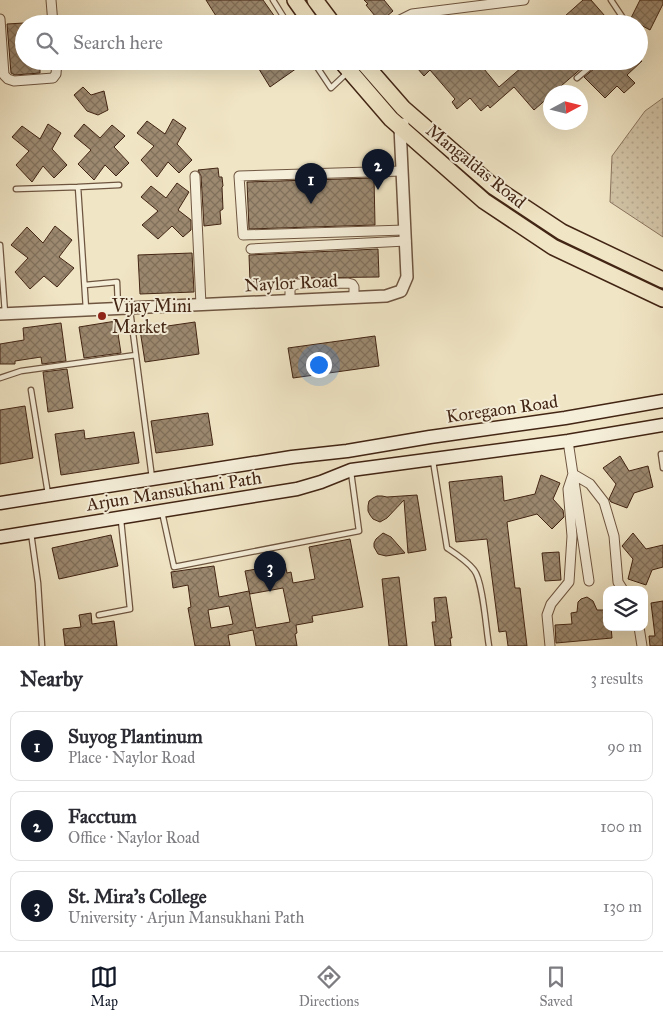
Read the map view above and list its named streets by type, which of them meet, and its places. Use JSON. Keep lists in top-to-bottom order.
{
  "streets": {
    "main road": ["Mangaldas Road", "Koregaon Road", "Arjun Mansukhani Path"],
    "street": ["Naylor Road"]
  },
  "crossings": [
    ["Mangaldas Road", "Naylor Road"],
    ["Koregaon Road", "Arjun Mansukhani Path"]
  ],
  "places": ["Vijay Mini Market"],
  "north": "right",
  "page": {
    "search": "Search here",
    "pins": ["2", "1", "3"],
    "heading": ["Nearby", "3 results"],
    "list": [
      {
        "mark": "1",
        "name": "Suyog Plantinum",
        "note": "Place · Naylor Road",
        "value": "90 m"
      },
      {
        "mark": "2",
        "name": "Facctum",
        "note": "Office · Naylor Road",
        "value": "100 m"
      },
      {
        "mark": "3",
        "name": "St. Mira's College",
        "note": "University · Arjun Mansukhani Path",
        "value": "130 m"
      }
    ],
    "nav": ["Map", "Directions", "Saved"]
  }
}
